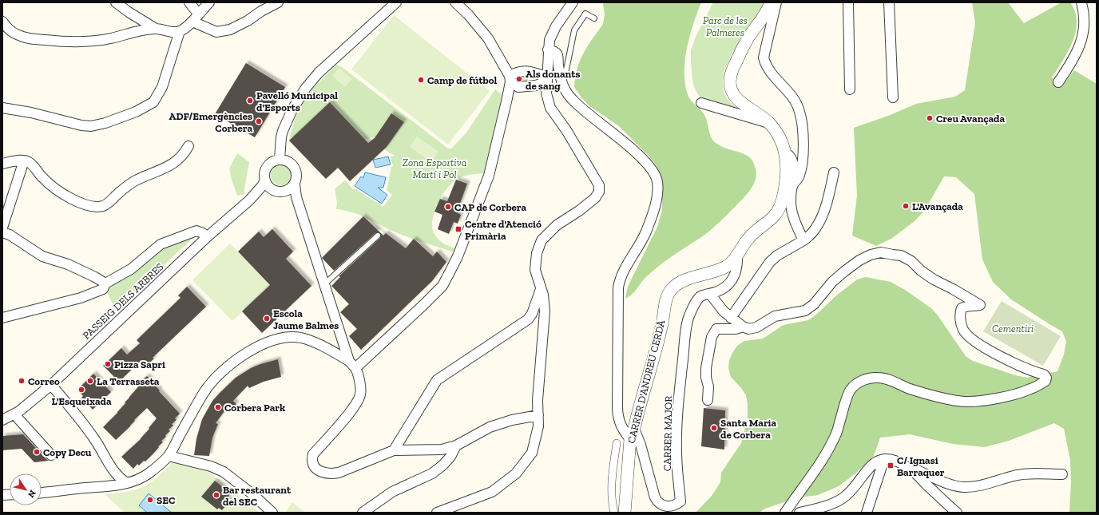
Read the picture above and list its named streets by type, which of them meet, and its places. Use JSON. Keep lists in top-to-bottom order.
{
  "streets": {
    "street": ["PASSEIG DELS ARBRES", "CARRER D'ANDREU CERDÀ", "CARRER MAJOR"]
  },
  "crossings": [
    ["CARRER D'ANDREU CERDÀ", "CARRER MAJOR"]
  ],
  "parks": ["Parc de les Palmeres", "Zona Esportiva Martí i Pol", "Cementiri"],
  "places": {
    "other": [
      "Als donants de sang",
      "Camp de fútbol",
      "Pavelló Municipal d'Esports",
      "Creu Avançada",
      "ADF/Emergències Corbera",
      "L'Avançada",
      "CAP de Corbera",
      "Escola Jaume Balmes",
      "Pizza Sapri",
      "Correo",
      "La Terrasseta",
      "L'Esqueixada",
      "Corbera Park",
      "Santa Maria de Corbera",
      "Copy Decu",
      "Bar restaurant del SEC",
      "SEC"
    ],
    "transit": ["Centre d'Atenció Primària", "C/ Ignasi Barraquer"]
  },
  "north": "bottom right"
}
